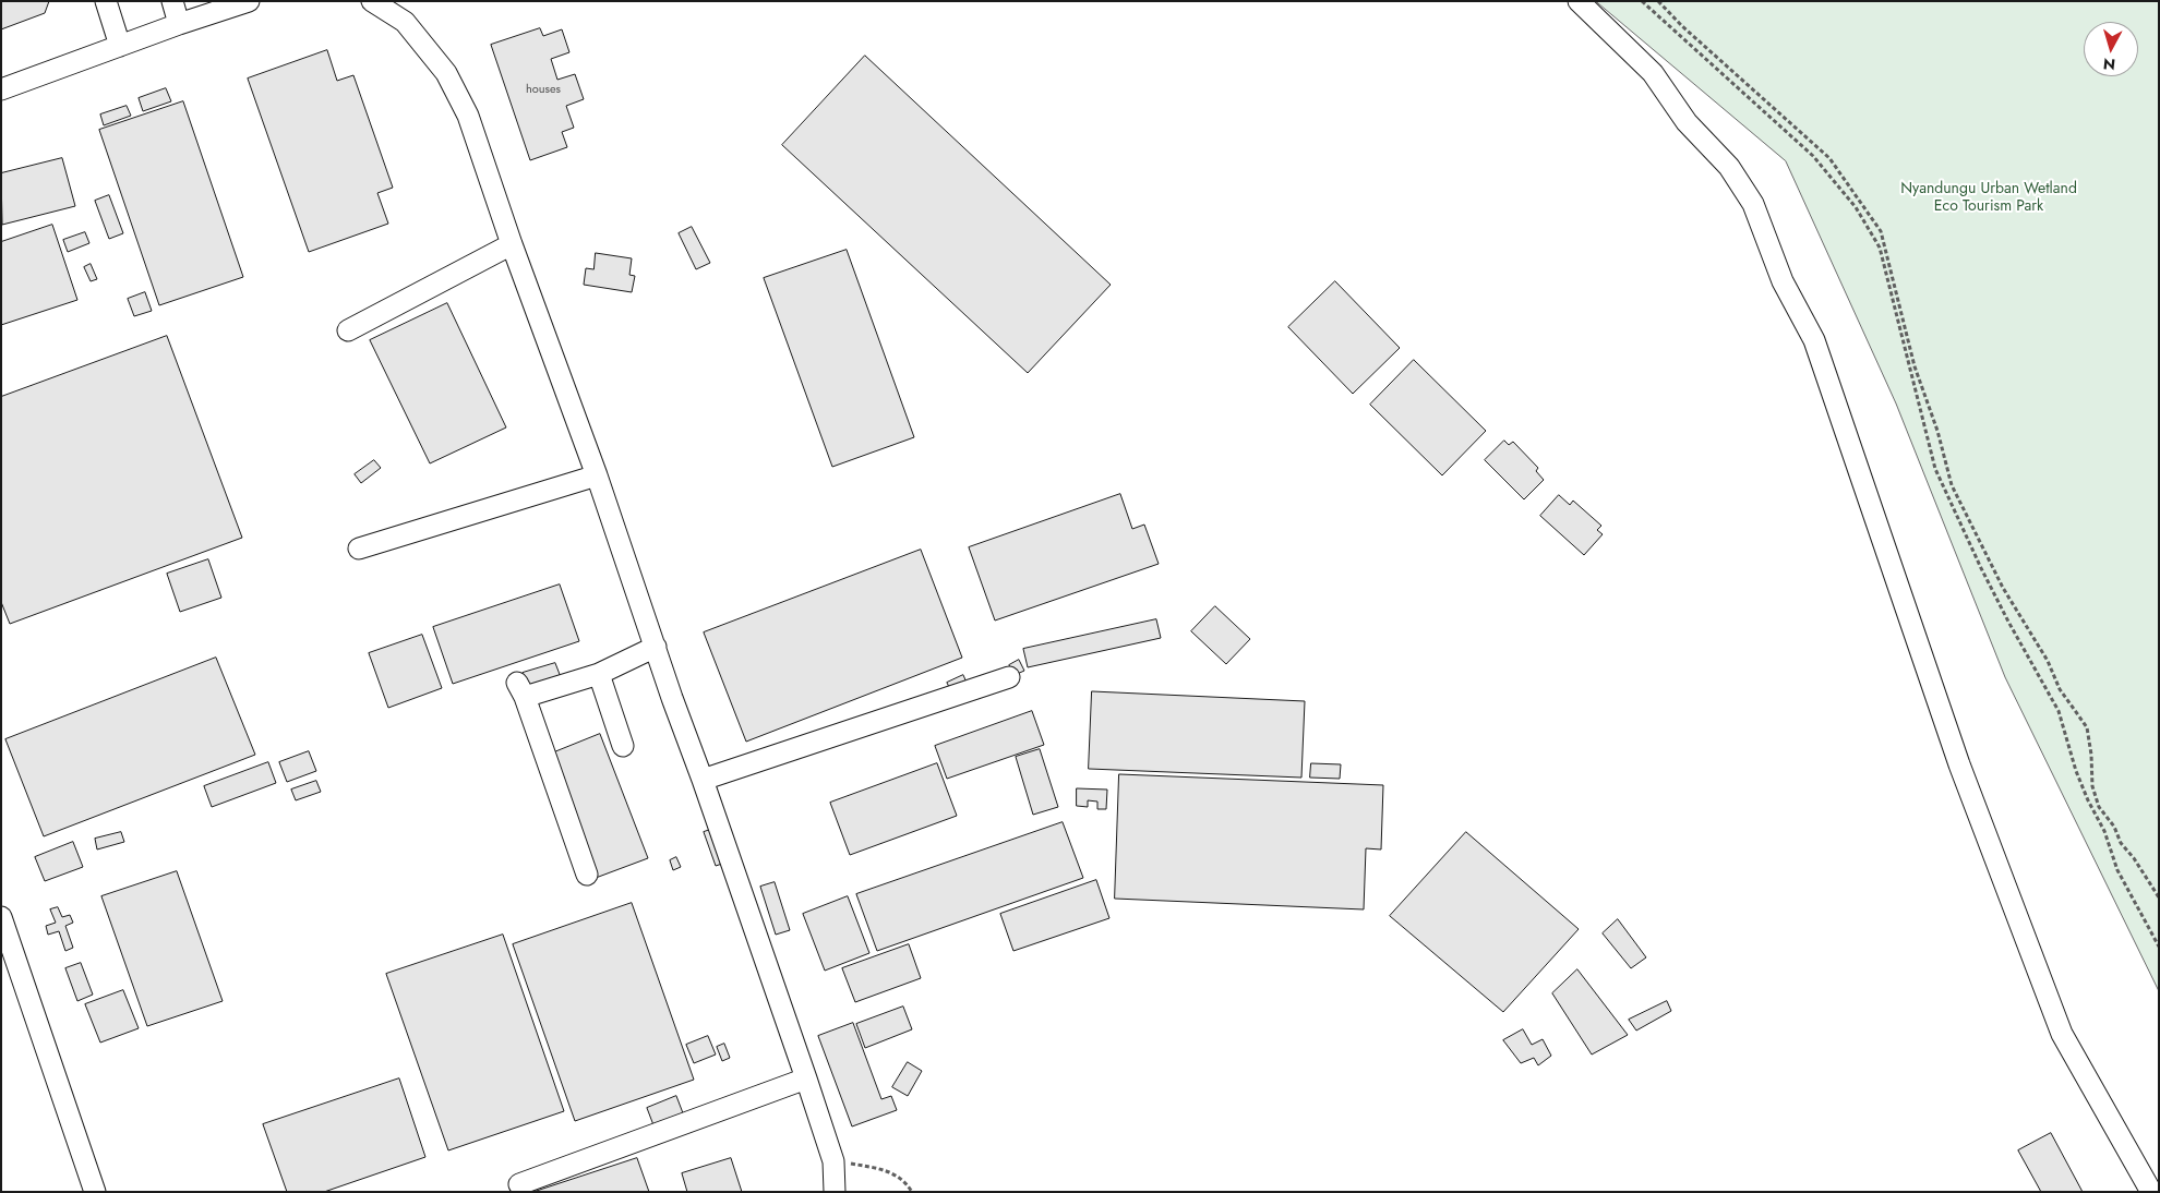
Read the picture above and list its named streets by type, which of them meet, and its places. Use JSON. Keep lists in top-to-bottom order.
{
  "parks": ["Nyandungu Urban Wetland Eco Tourism Park"],
  "house_numbers": ["houses"],
  "north": "bottom"
}
